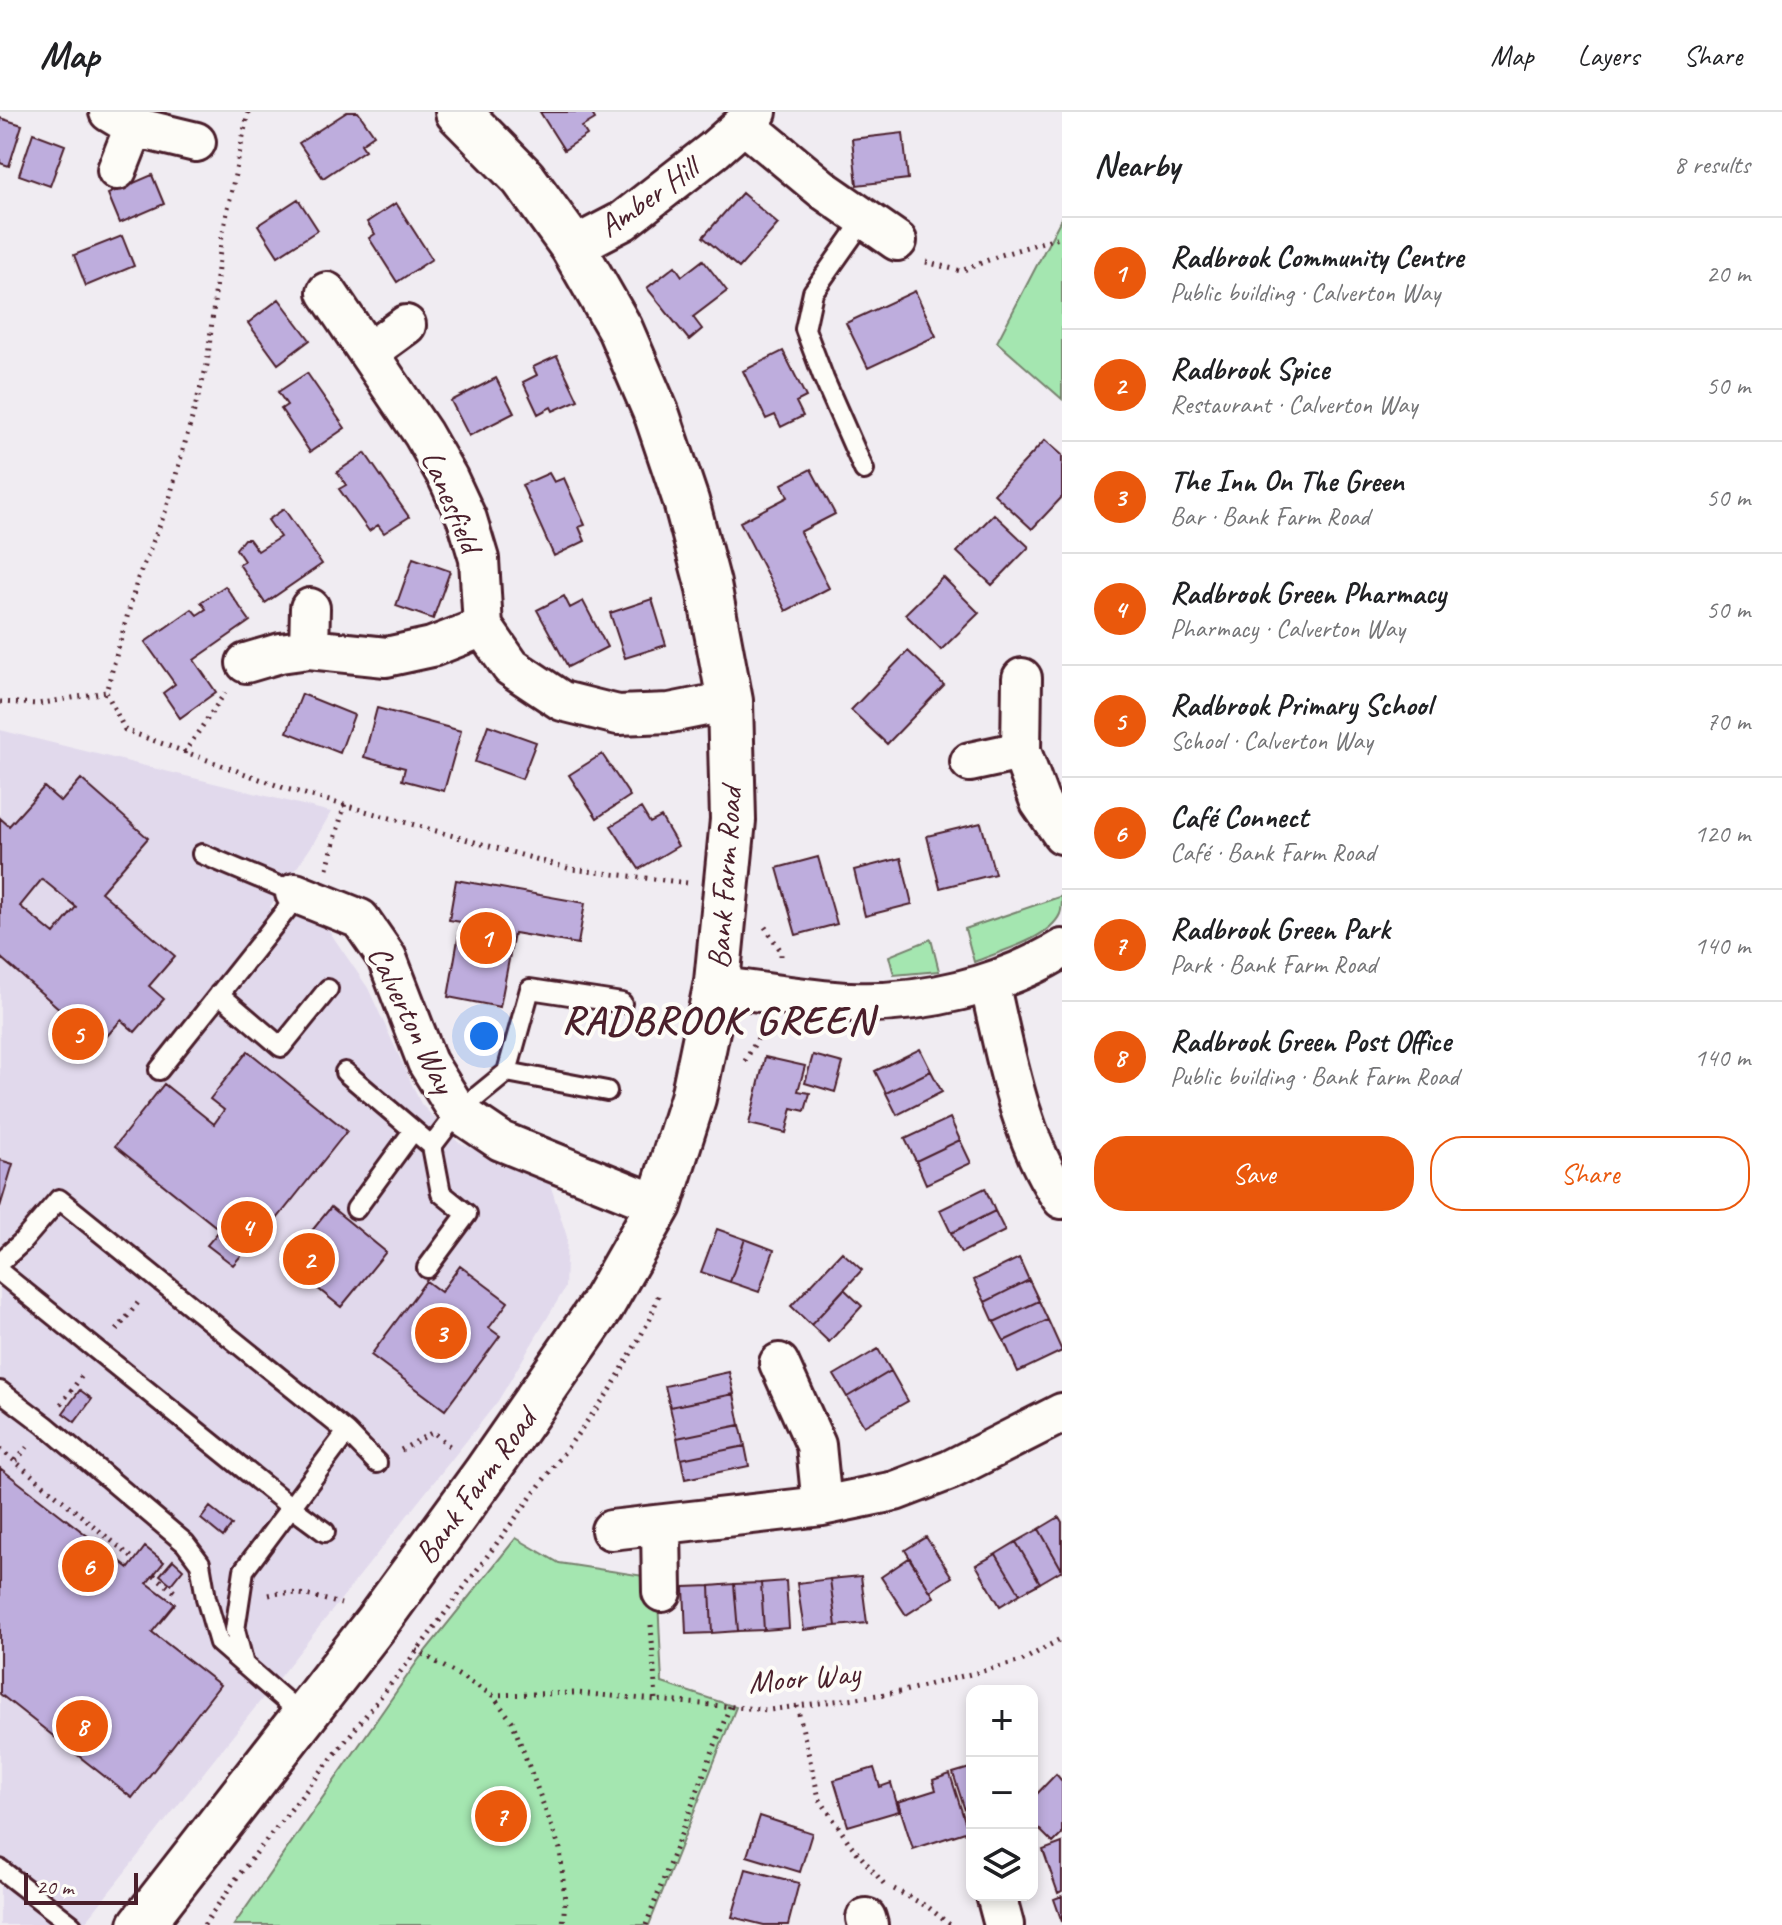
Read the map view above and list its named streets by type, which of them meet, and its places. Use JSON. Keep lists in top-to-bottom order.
{
  "streets": {
    "street": [
      "Amber Hill",
      "Lanesfield",
      "Bank Farm Road",
      "Calverton Way"
    ],
    "path": ["Moor Way"]
  },
  "crossings": [
    ["Amber Hill", "Bank Farm Road"],
    ["Bank Farm Road", "Calverton Way"]
  ],
  "districts": ["RADBROOK GREEN"],
  "scale_bar": "20 m",
  "page": {
    "header": "Map",
    "nav": ["Map", "Layers", "Share"],
    "heading": ["Nearby", "8 results"],
    "list": [
      {
        "mark": "1",
        "name": "Radbrook Community Centre",
        "note": "Public building · Calverton Way",
        "value": "20 m"
      },
      {
        "mark": "2",
        "name": "Radbrook Spice",
        "note": "Restaurant · Calverton Way",
        "value": "50 m"
      },
      {
        "mark": "3",
        "name": "The Inn On The Green",
        "note": "Bar · Bank Farm Road",
        "value": "50 m"
      },
      {
        "mark": "4",
        "name": "Radbrook Green Pharmacy",
        "note": "Pharmacy · Calverton Way",
        "value": "50 m"
      },
      {
        "mark": "5",
        "name": "Radbrook Primary School",
        "note": "School · Calverton Way",
        "value": "70 m"
      },
      {
        "mark": "6",
        "name": "Café Connect",
        "note": "Café · Bank Farm Road",
        "value": "120 m"
      },
      {
        "mark": "7",
        "name": "Radbrook Green Park",
        "note": "Park · Bank Farm Road",
        "value": "140 m"
      },
      {
        "mark": "8",
        "name": "Radbrook Green Post Office",
        "note": "Public building · Bank Farm Road",
        "value": "140 m"
      }
    ],
    "pins": [
      "1",
      "5",
      "4",
      "2",
      "3",
      "6",
      "8",
      "7"
    ],
    "buttons": ["Save", "Share"],
    "map_buttons": ["+", "−"],
    "scale": "20 m"
  }
}
